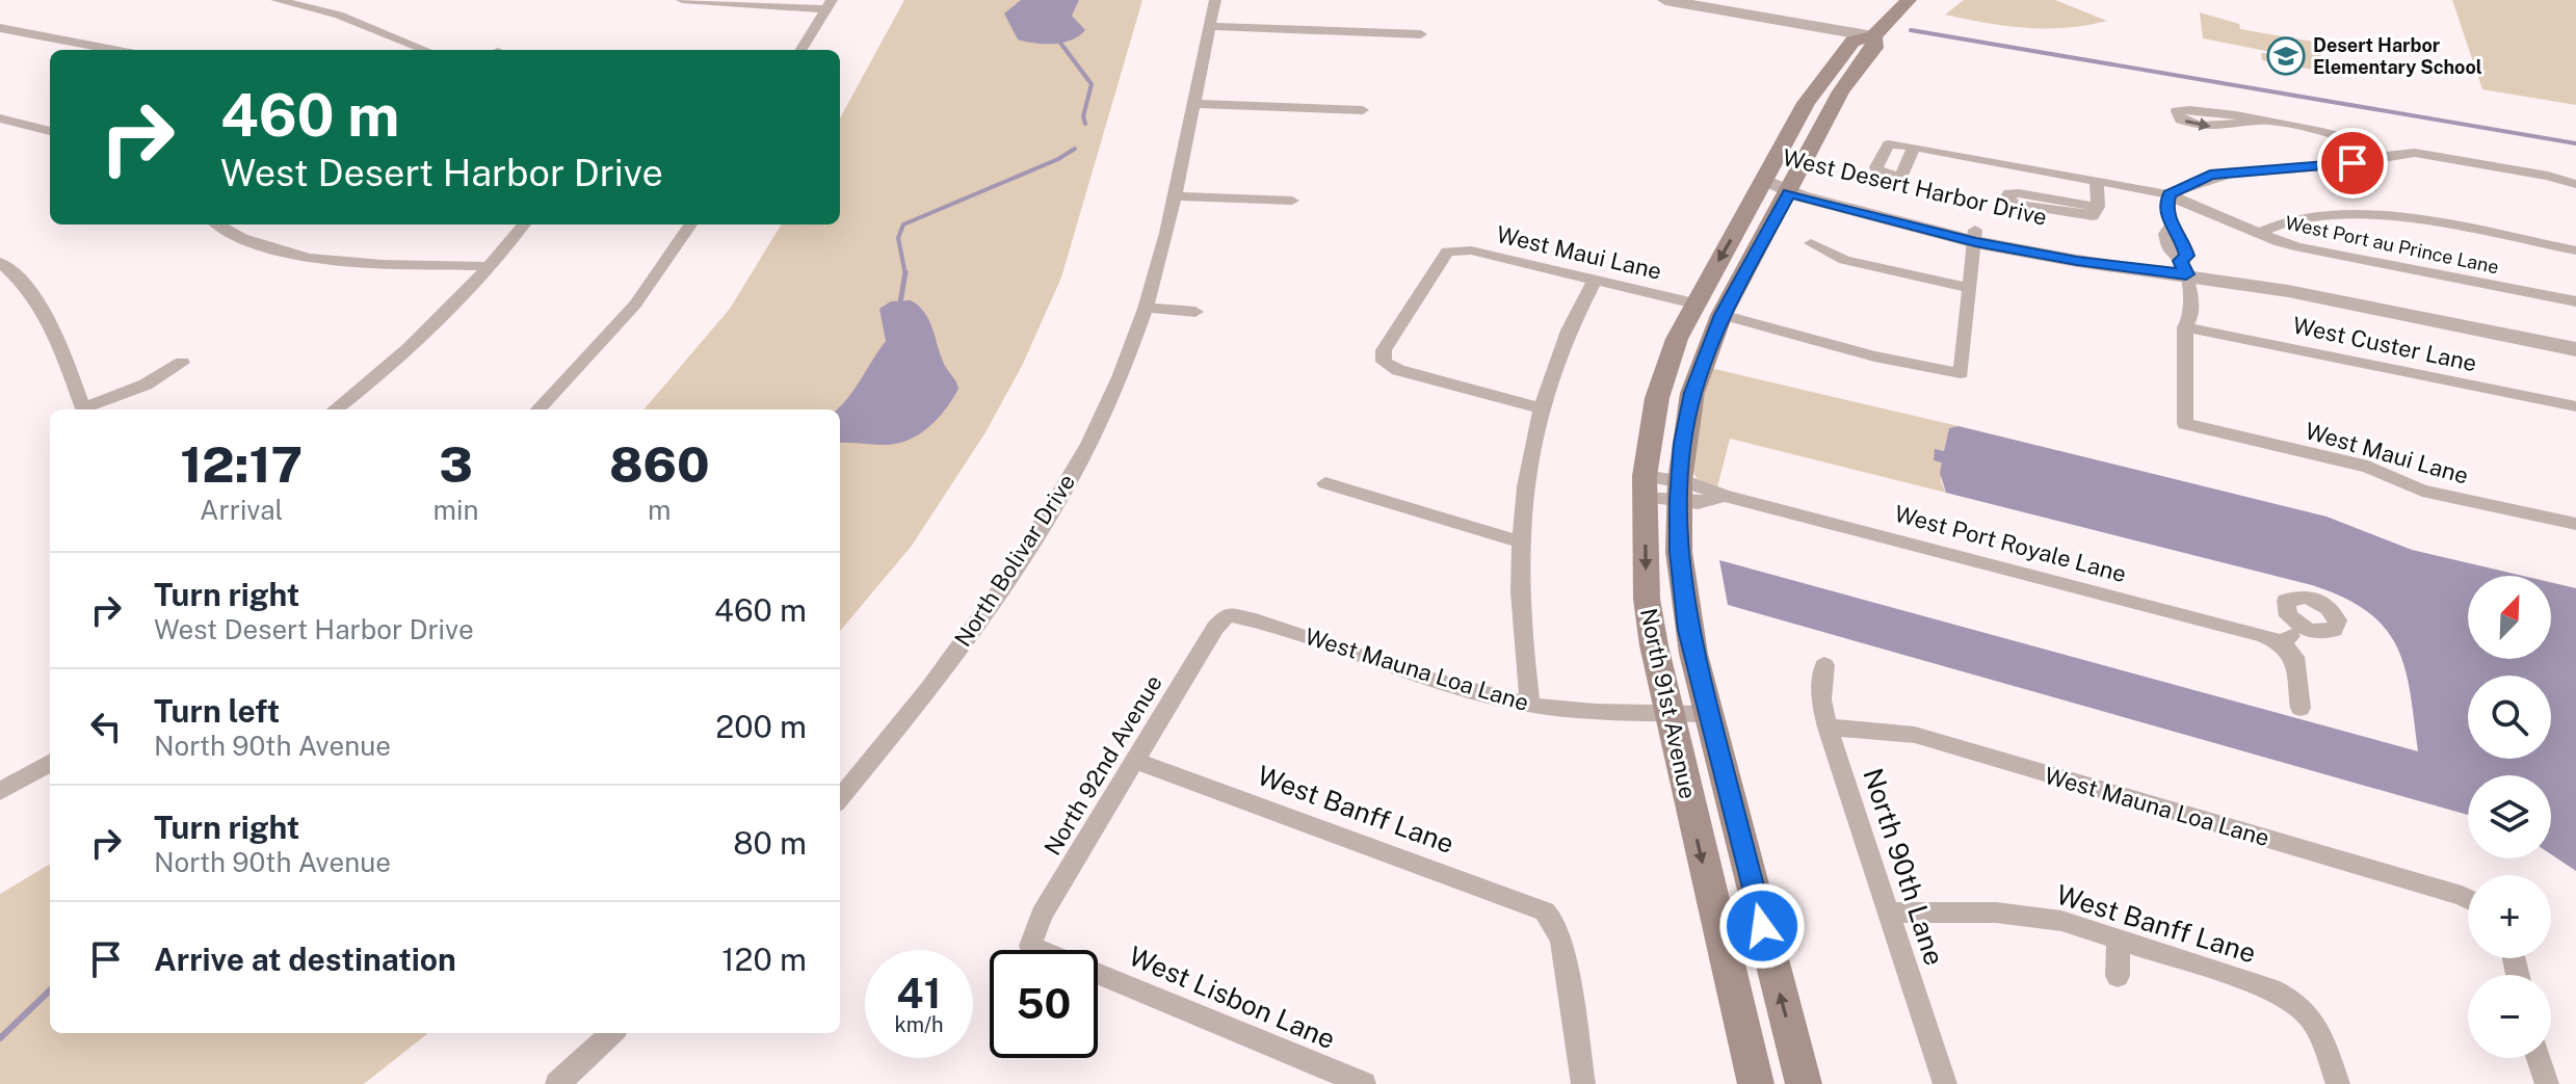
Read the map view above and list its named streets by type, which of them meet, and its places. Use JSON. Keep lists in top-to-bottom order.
{
  "streets": {
    "main road": ["North 91st Avenue"],
    "street": [
      "West Desert Harbor Drive",
      "West Port au Prince Lane",
      "West Maui Lane",
      "West Custer Lane",
      "West Port Royale Lane",
      "North Bolivar Drive",
      "West Mauna Loa Lane",
      "North 92nd Avenue",
      "West Banff Lane",
      "North 90th Lane",
      "West Lisbon Lane"
    ]
  },
  "crossings": [
    ["West Desert Harbor Drive", "North 91st Avenue"],
    ["West Maui Lane", "West Custer Lane"],
    ["West Maui Lane", "North 91st Avenue"],
    ["West Port Royale Lane", "North 91st Avenue"],
    ["West Mauna Loa Lane", "North 91st Avenue"],
    ["West Mauna Loa Lane", "North 92nd Avenue"],
    ["West Mauna Loa Lane", "North 90th Lane"],
    ["North 92nd Avenue", "West Banff Lane"],
    ["North 92nd Avenue", "West Lisbon Lane"],
    ["West Banff Lane", "North 90th Lane"]
  ],
  "places": {
    "school or university": ["Desert Harbor Elementary School"]
  },
  "north": "top right",
  "page": {
    "turn": ["460 m", "West Desert Harbor Drive"],
    "eta": [
      "12:17",
      "Arrival",
      "3",
      "min",
      "860",
      "m"
    ],
    "list": [
      {
        "name": "Turn right",
        "note": "West Desert Harbor Drive",
        "value": "460 m"
      },
      {
        "name": "Turn left",
        "note": "North 90th Avenue",
        "value": "200 m"
      },
      {
        "name": "Turn right",
        "note": "North 90th Avenue",
        "value": "80 m"
      },
      {
        "name": "Arrive at destination",
        "value": "120 m"
      }
    ],
    "map_buttons": ["+", "−"],
    "speed": "41 km/h",
    "limit": "50"
  }
}
